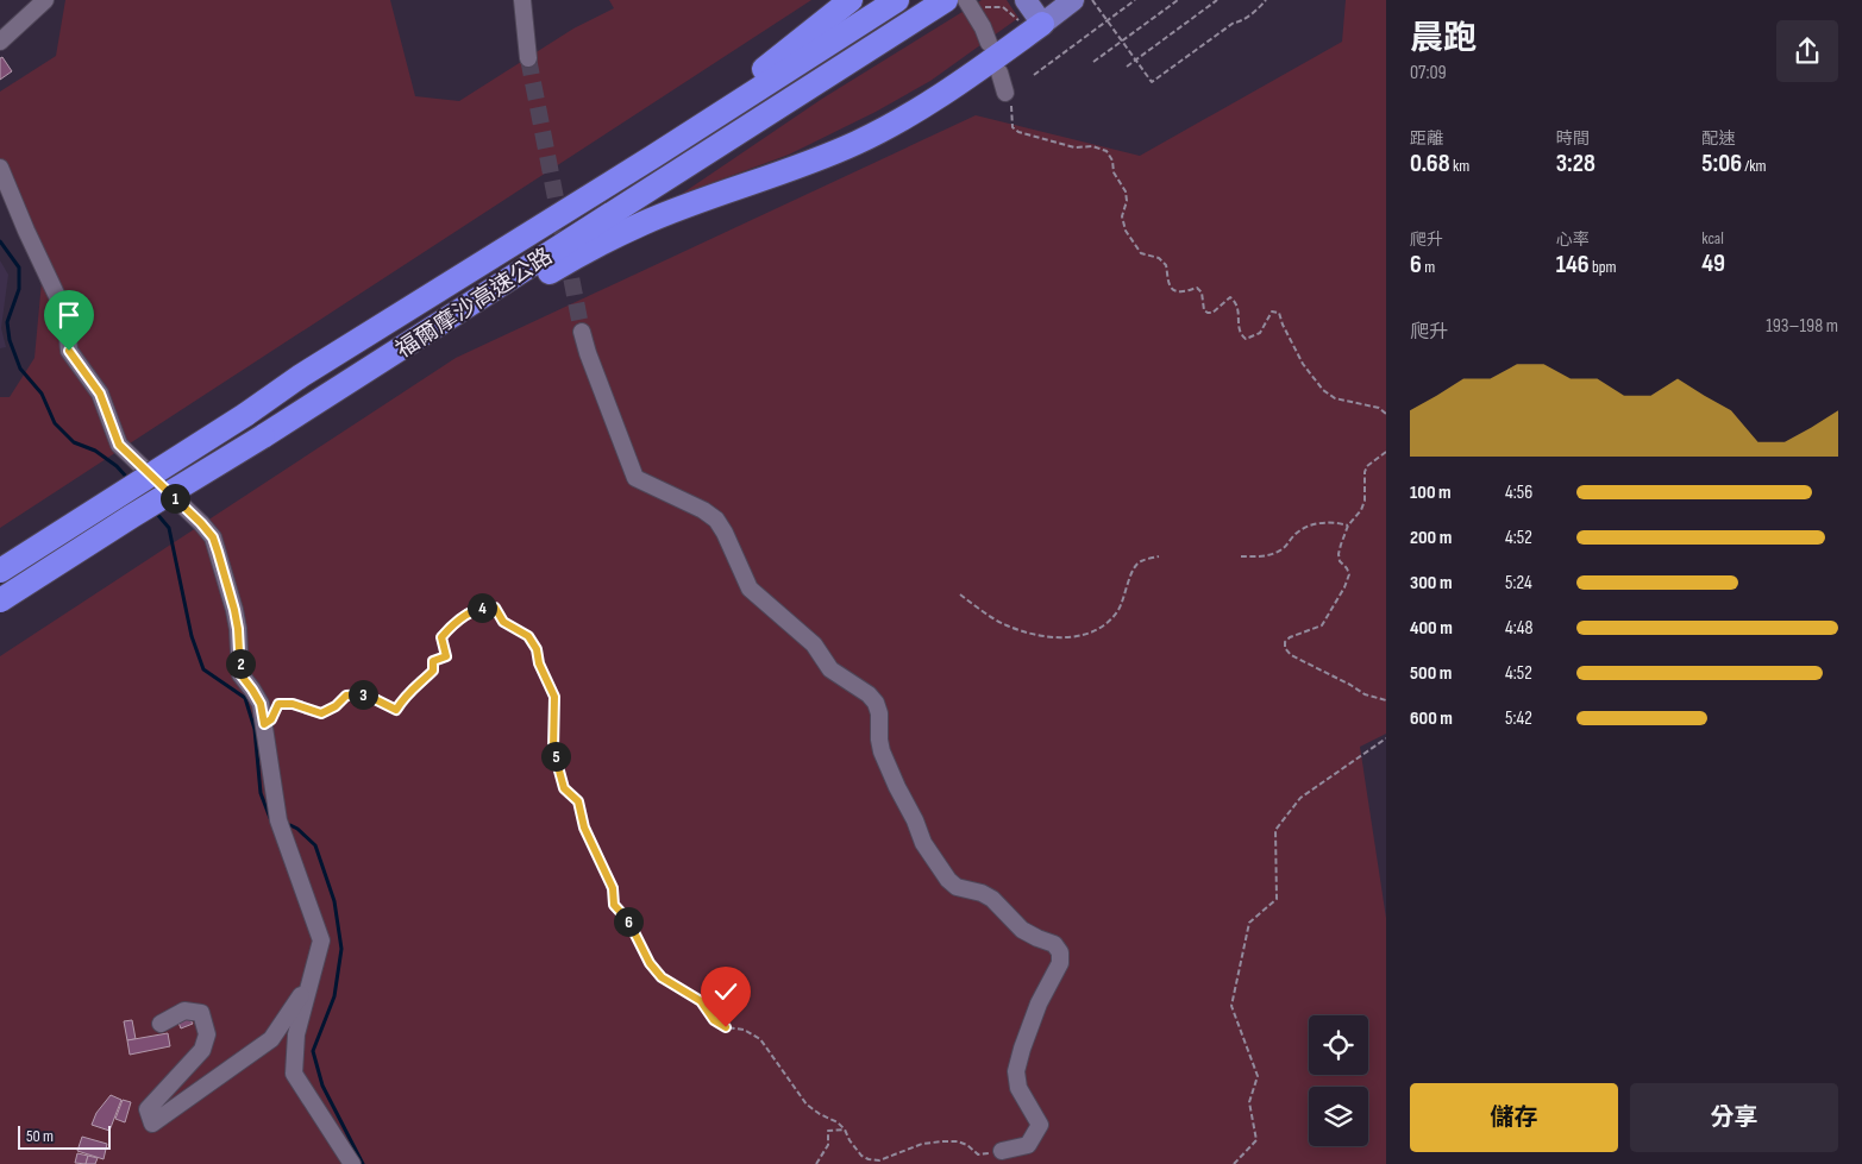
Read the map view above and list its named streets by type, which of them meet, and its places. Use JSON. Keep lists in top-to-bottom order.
{
  "streets": {
    "highway": ["福爾摩沙高速公路"]
  },
  "scale_bar": "50 m",
  "page": {
    "heading": ["晨跑", "07:09"],
    "stats": [
      ["距離", "0.68 km"],
      ["時間", "3:28"],
      ["配速", "5:06 /km"],
      ["爬升", "6 m"],
      ["心率", "146 bpm"],
      ["kcal", "49"]
    ],
    "chart": ["爬升", "193–198 m"],
    "list": [
      {
        "name": "100 m",
        "note": "4:56"
      },
      {
        "name": "200 m",
        "note": "4:52"
      },
      {
        "name": "300 m",
        "note": "5:24"
      },
      {
        "name": "400 m",
        "note": "4:48"
      },
      {
        "name": "500 m",
        "note": "4:52"
      },
      {
        "name": "600 m",
        "note": "5:42"
      }
    ],
    "pins": [
      "1",
      "4",
      "2",
      "3",
      "5",
      "6"
    ],
    "buttons": ["儲存", "分享"],
    "scale": "50 m"
  }
}
